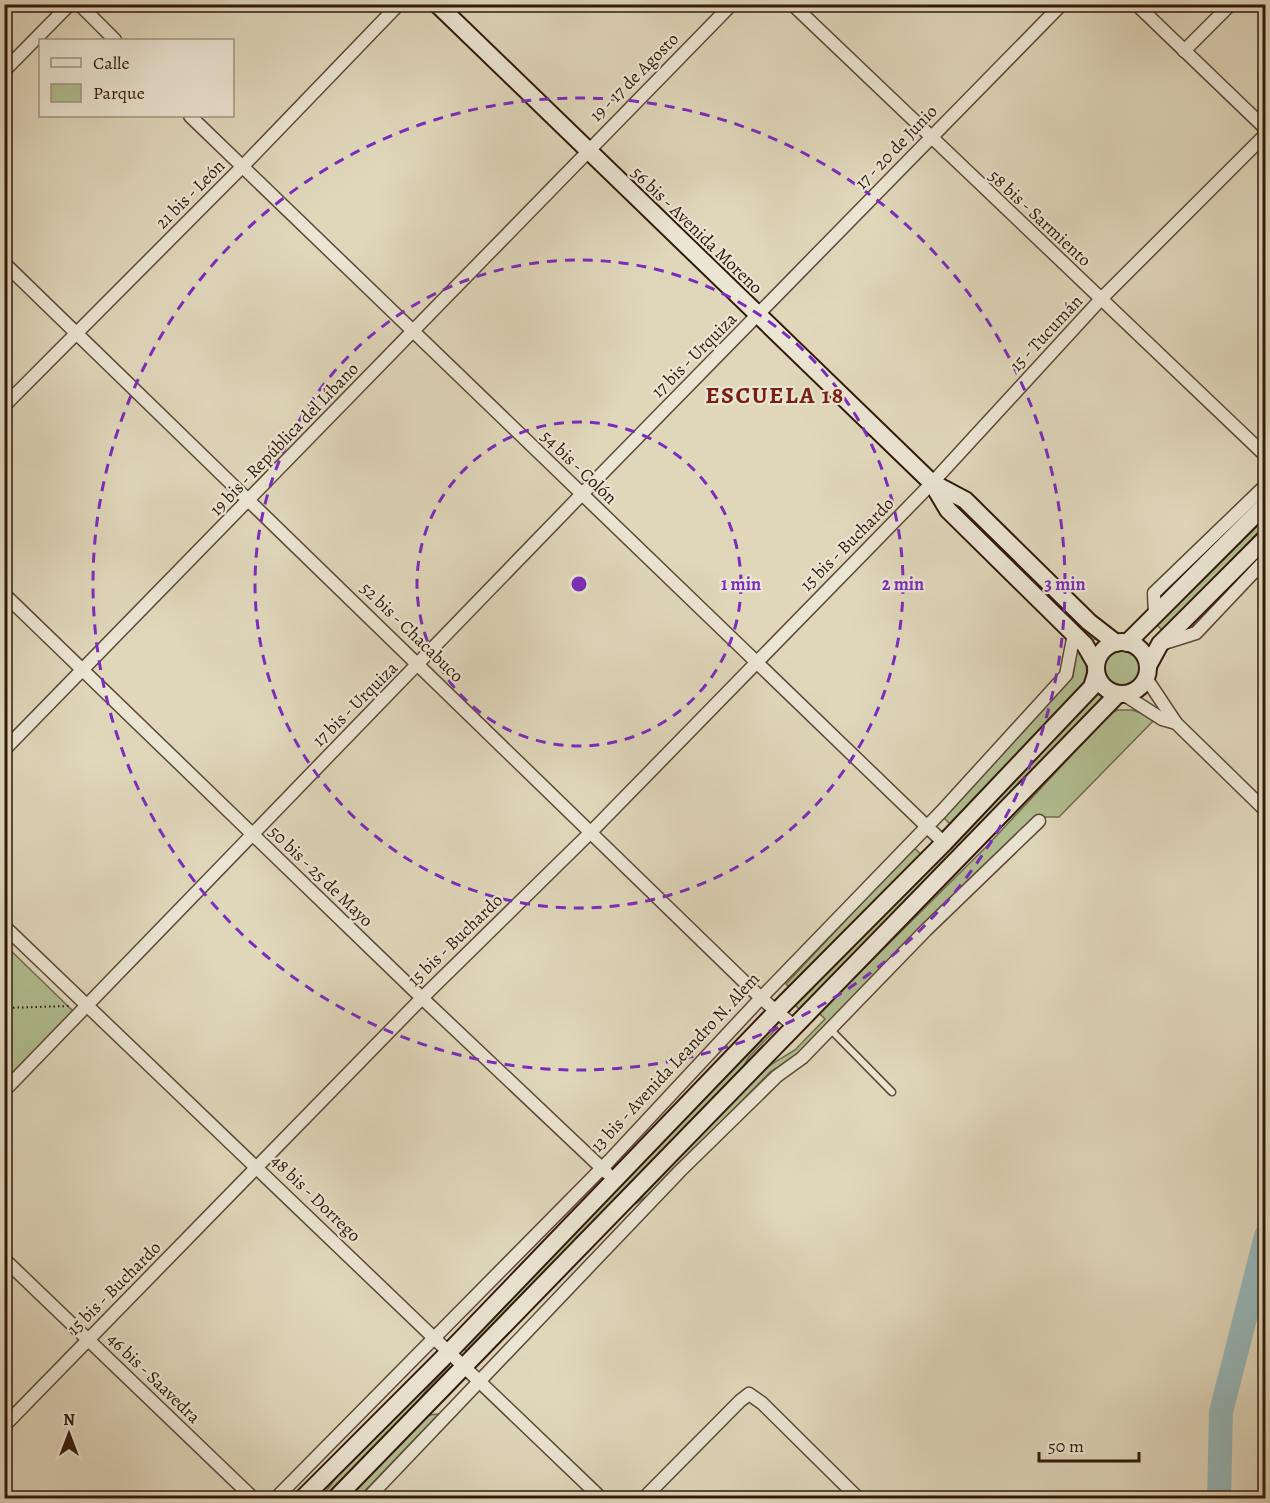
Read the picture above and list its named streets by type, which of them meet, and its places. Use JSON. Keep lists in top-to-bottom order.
{
  "streets": {
    "main road": ["56 bis - Avenida Moreno", "13 bis - Avenida Leandro N. Alem"],
    "street": [
      "19 - 17 de Agosto",
      "17 - 20 de Junio",
      "21 bis - León",
      "58 bis - Sarmiento",
      "15 - Tucumán",
      "17 bis - Urquiza",
      "19 bis - República del Líbano",
      "54 bis - Colón",
      "15 bis - Buchardo",
      "52 bis - Chacabuco",
      "50 bis - 25 de Mayo",
      "48 bis - Dorrego",
      "46 bis - Saavedra"
    ]
  },
  "crossings": [
    ["19 - 17 de Agosto", "56 bis - Avenida Moreno"],
    ["19 - 17 de Agosto", "19 bis - República del Líbano"],
    ["17 - 20 de Junio", "58 bis - Sarmiento"],
    ["17 - 20 de Junio", "56 bis - Avenida Moreno"],
    ["17 - 20 de Junio", "17 bis - Urquiza"],
    ["21 bis - León", "54 bis - Colón"],
    ["21 bis - León", "52 bis - Chacabuco"],
    ["58 bis - Sarmiento", "15 - Tucumán"],
    ["56 bis - Avenida Moreno", "15 - Tucumán"],
    ["56 bis - Avenida Moreno", "17 bis - Urquiza"],
    ["56 bis - Avenida Moreno", "19 bis - República del Líbano"],
    ["56 bis - Avenida Moreno", "15 bis - Buchardo"],
    ["56 bis - Avenida Moreno", "13 bis - Avenida Leandro N. Alem"],
    ["15 - Tucumán", "15 bis - Buchardo"],
    ["17 bis - Urquiza", "54 bis - Colón"],
    ["17 bis - Urquiza", "52 bis - Chacabuco"],
    ["17 bis - Urquiza", "50 bis - 25 de Mayo"],
    ["17 bis - Urquiza", "48 bis - Dorrego"],
    ["19 bis - República del Líbano", "54 bis - Colón"],
    ["19 bis - República del Líbano", "52 bis - Chacabuco"],
    ["19 bis - República del Líbano", "50 bis - 25 de Mayo"],
    ["54 bis - Colón", "15 bis - Buchardo"],
    ["54 bis - Colón", "13 bis - Avenida Leandro N. Alem"],
    ["15 bis - Buchardo", "52 bis - Chacabuco"],
    ["15 bis - Buchardo", "50 bis - 25 de Mayo"],
    ["15 bis - Buchardo", "48 bis - Dorrego"],
    ["15 bis - Buchardo", "46 bis - Saavedra"],
    ["52 bis - Chacabuco", "13 bis - Avenida Leandro N. Alem"],
    ["50 bis - 25 de Mayo", "13 bis - Avenida Leandro N. Alem"],
    ["13 bis - Avenida Leandro N. Alem", "48 bis - Dorrego"]
  ],
  "districts": ["ESCUELA 18"],
  "legend": ["Calle", "Parque"],
  "scale_bar": "50 m",
  "north": "top",
  "rings": ["1 min", "2 min", "3 min"]
}
